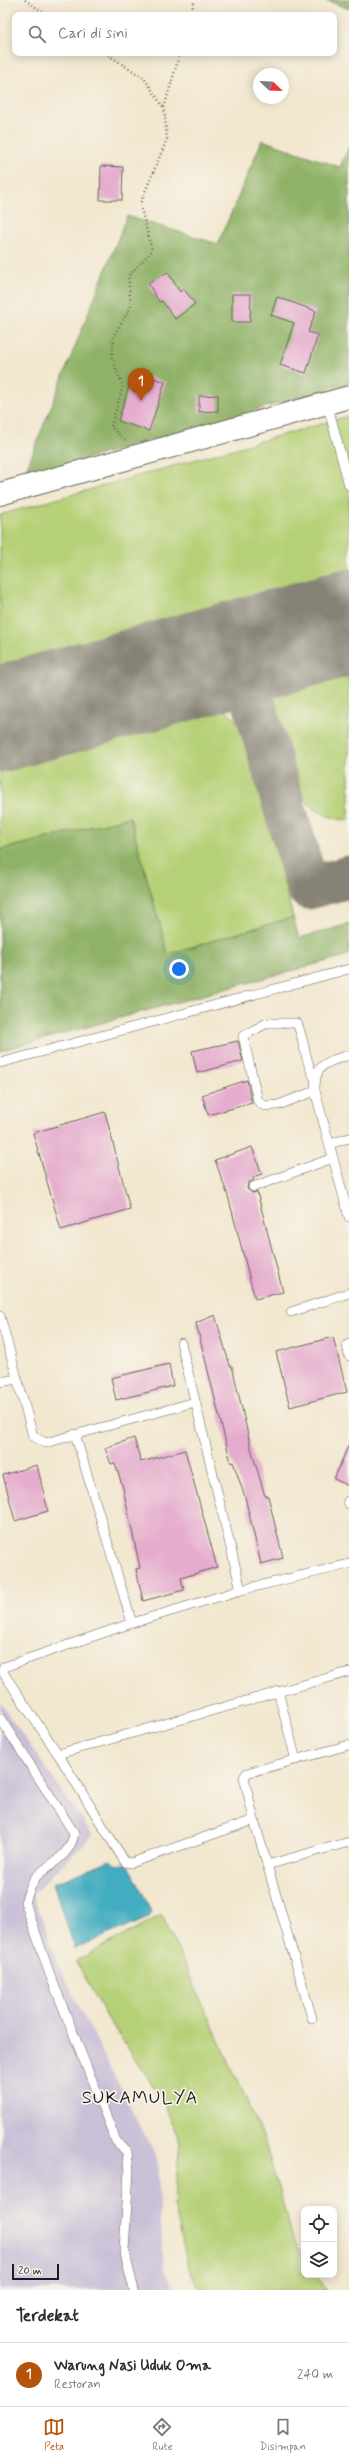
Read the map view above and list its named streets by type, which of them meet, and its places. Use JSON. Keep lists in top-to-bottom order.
{
  "districts": ["SUKAMULYA"],
  "scale_bar": "20 m",
  "north": "bottom right",
  "page": {
    "search": "Cari di sini",
    "pins": "1",
    "scale": "20 m",
    "heading": "Terdekat",
    "list": [
      {
        "mark": "1",
        "name": "Warung Nasi Uduk Oma",
        "note": "Restoran",
        "value": "240 m"
      }
    ],
    "nav": ["Peta", "Rute", "Disimpan"]
  }
}
